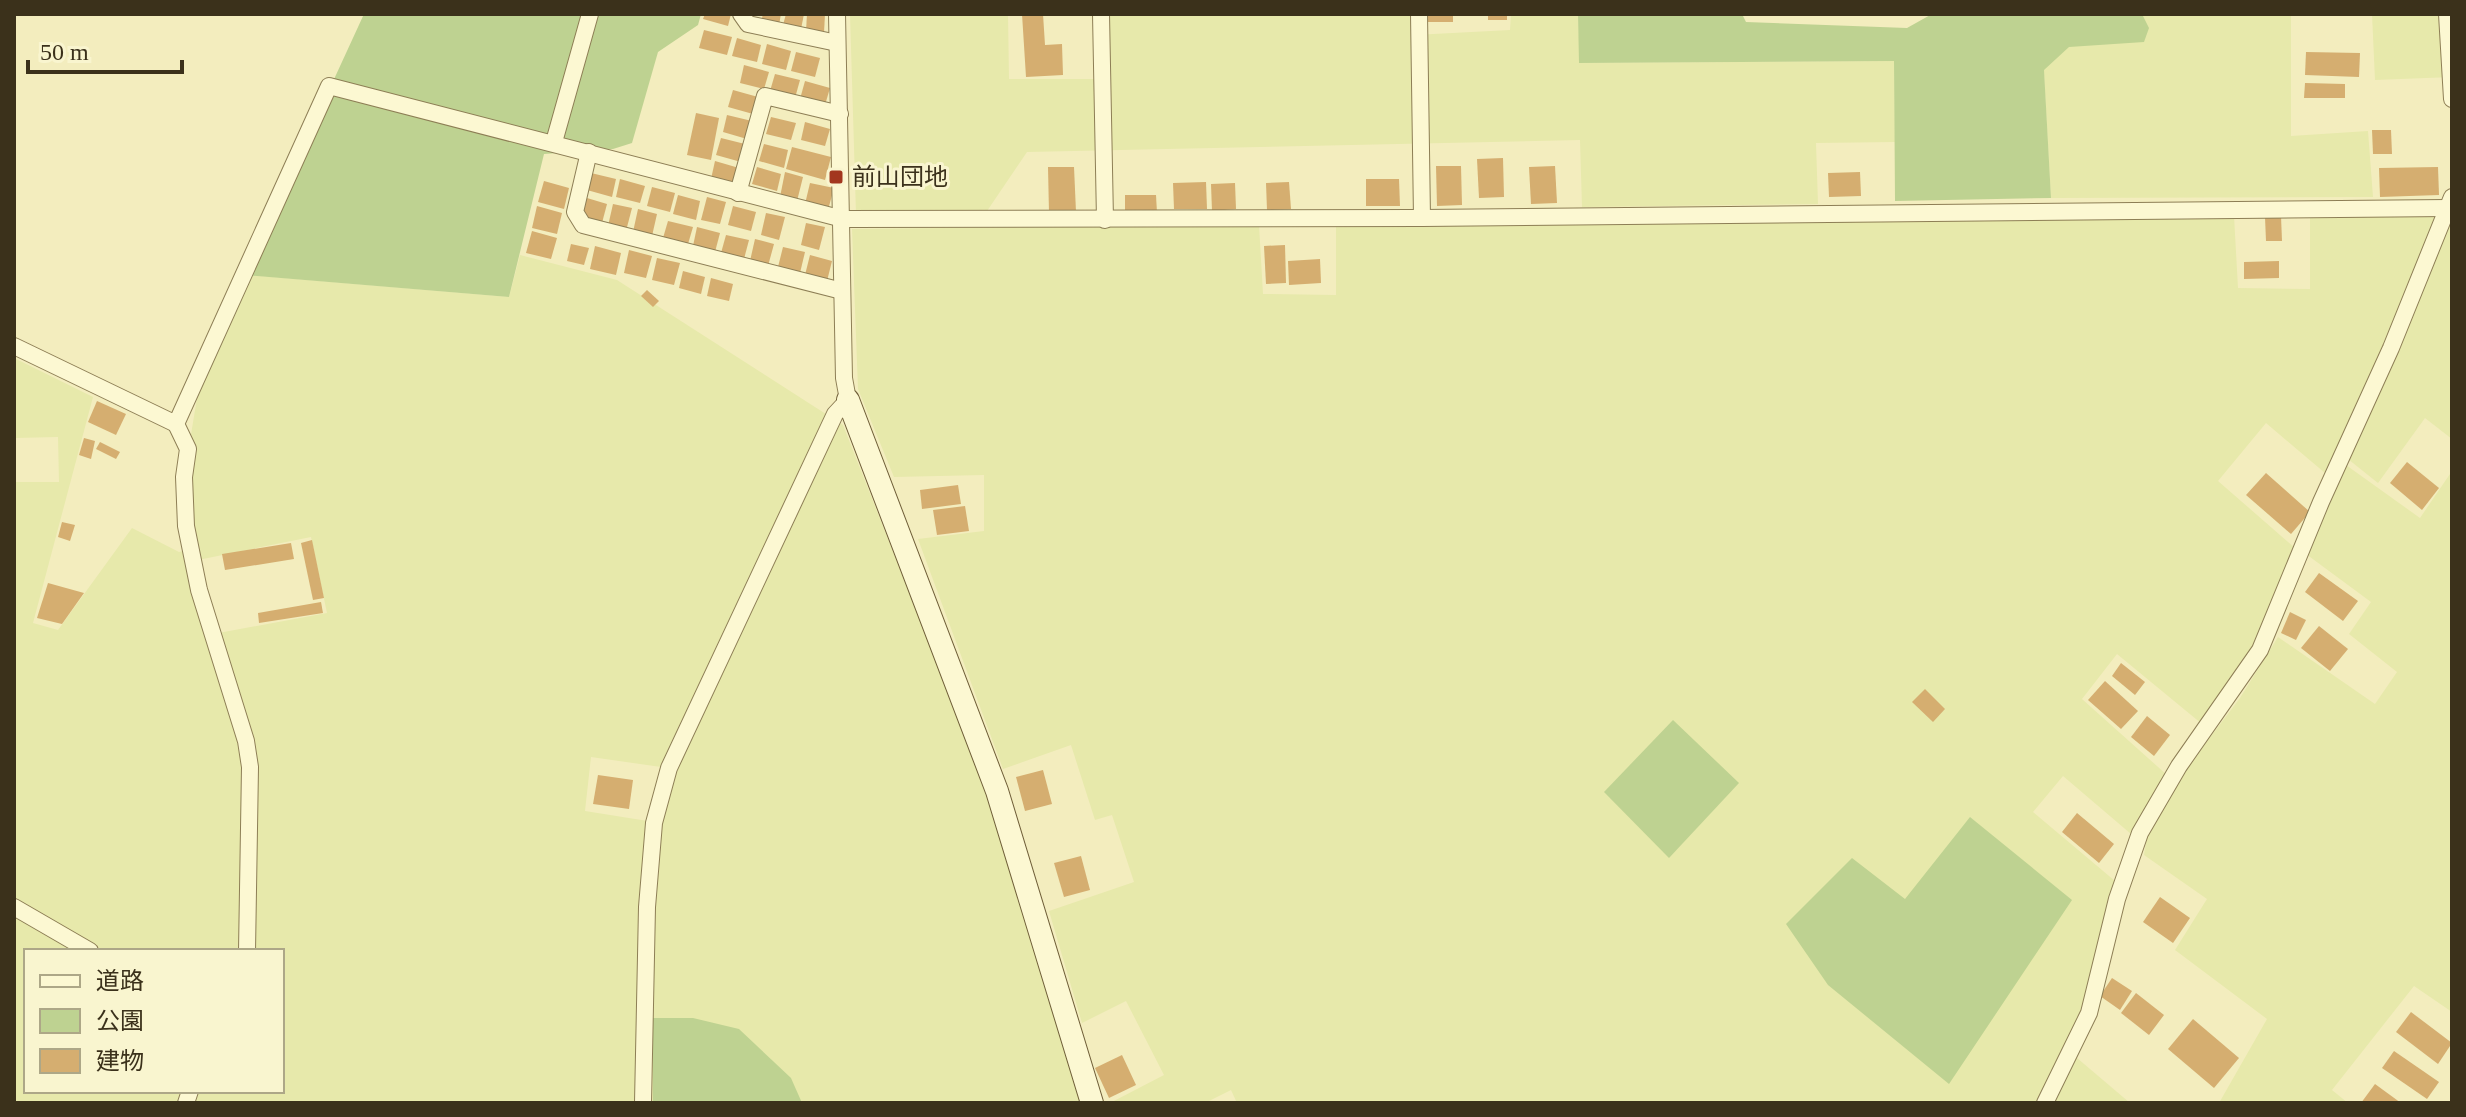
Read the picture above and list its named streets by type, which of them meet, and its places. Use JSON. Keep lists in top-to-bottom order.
{
  "places": {
    "transit": ["前山団地"]
  },
  "legend": ["道路", "公園", "建物"],
  "scale_bar": "50 m"
}
